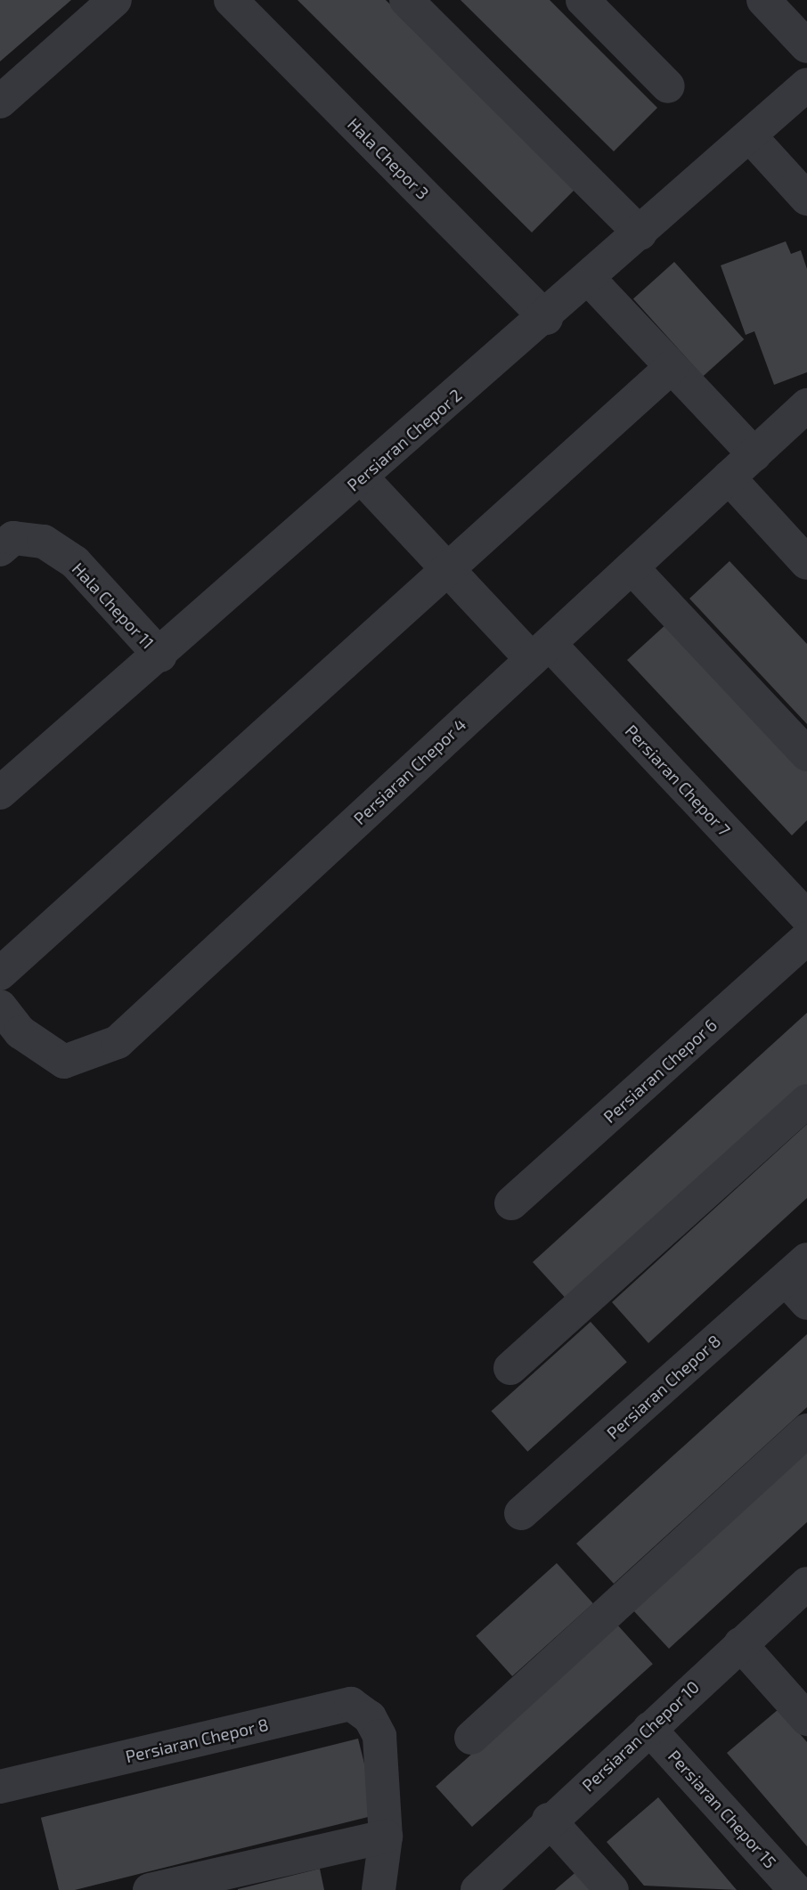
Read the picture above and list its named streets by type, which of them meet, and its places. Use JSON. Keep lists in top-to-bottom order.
{
  "streets": {
    "street": [
      "Hala Chepor 3",
      "Persiaran Chepor 2",
      "Hala Chepor 11",
      "Persiaran Chepor 4",
      "Persiaran Chepor 7",
      "Persiaran Chepor 6",
      "Persiaran Chepor 8",
      "Persiaran Chepor 10",
      "Persiaran Chepor 15"
    ]
  },
  "crossings": [
    ["Hala Chepor 3", "Persiaran Chepor 2"],
    ["Persiaran Chepor 2", "Hala Chepor 11"],
    ["Persiaran Chepor 2", "Persiaran Chepor 7"],
    ["Persiaran Chepor 4", "Persiaran Chepor 7"],
    ["Persiaran Chepor 10", "Persiaran Chepor 15"]
  ]
}
